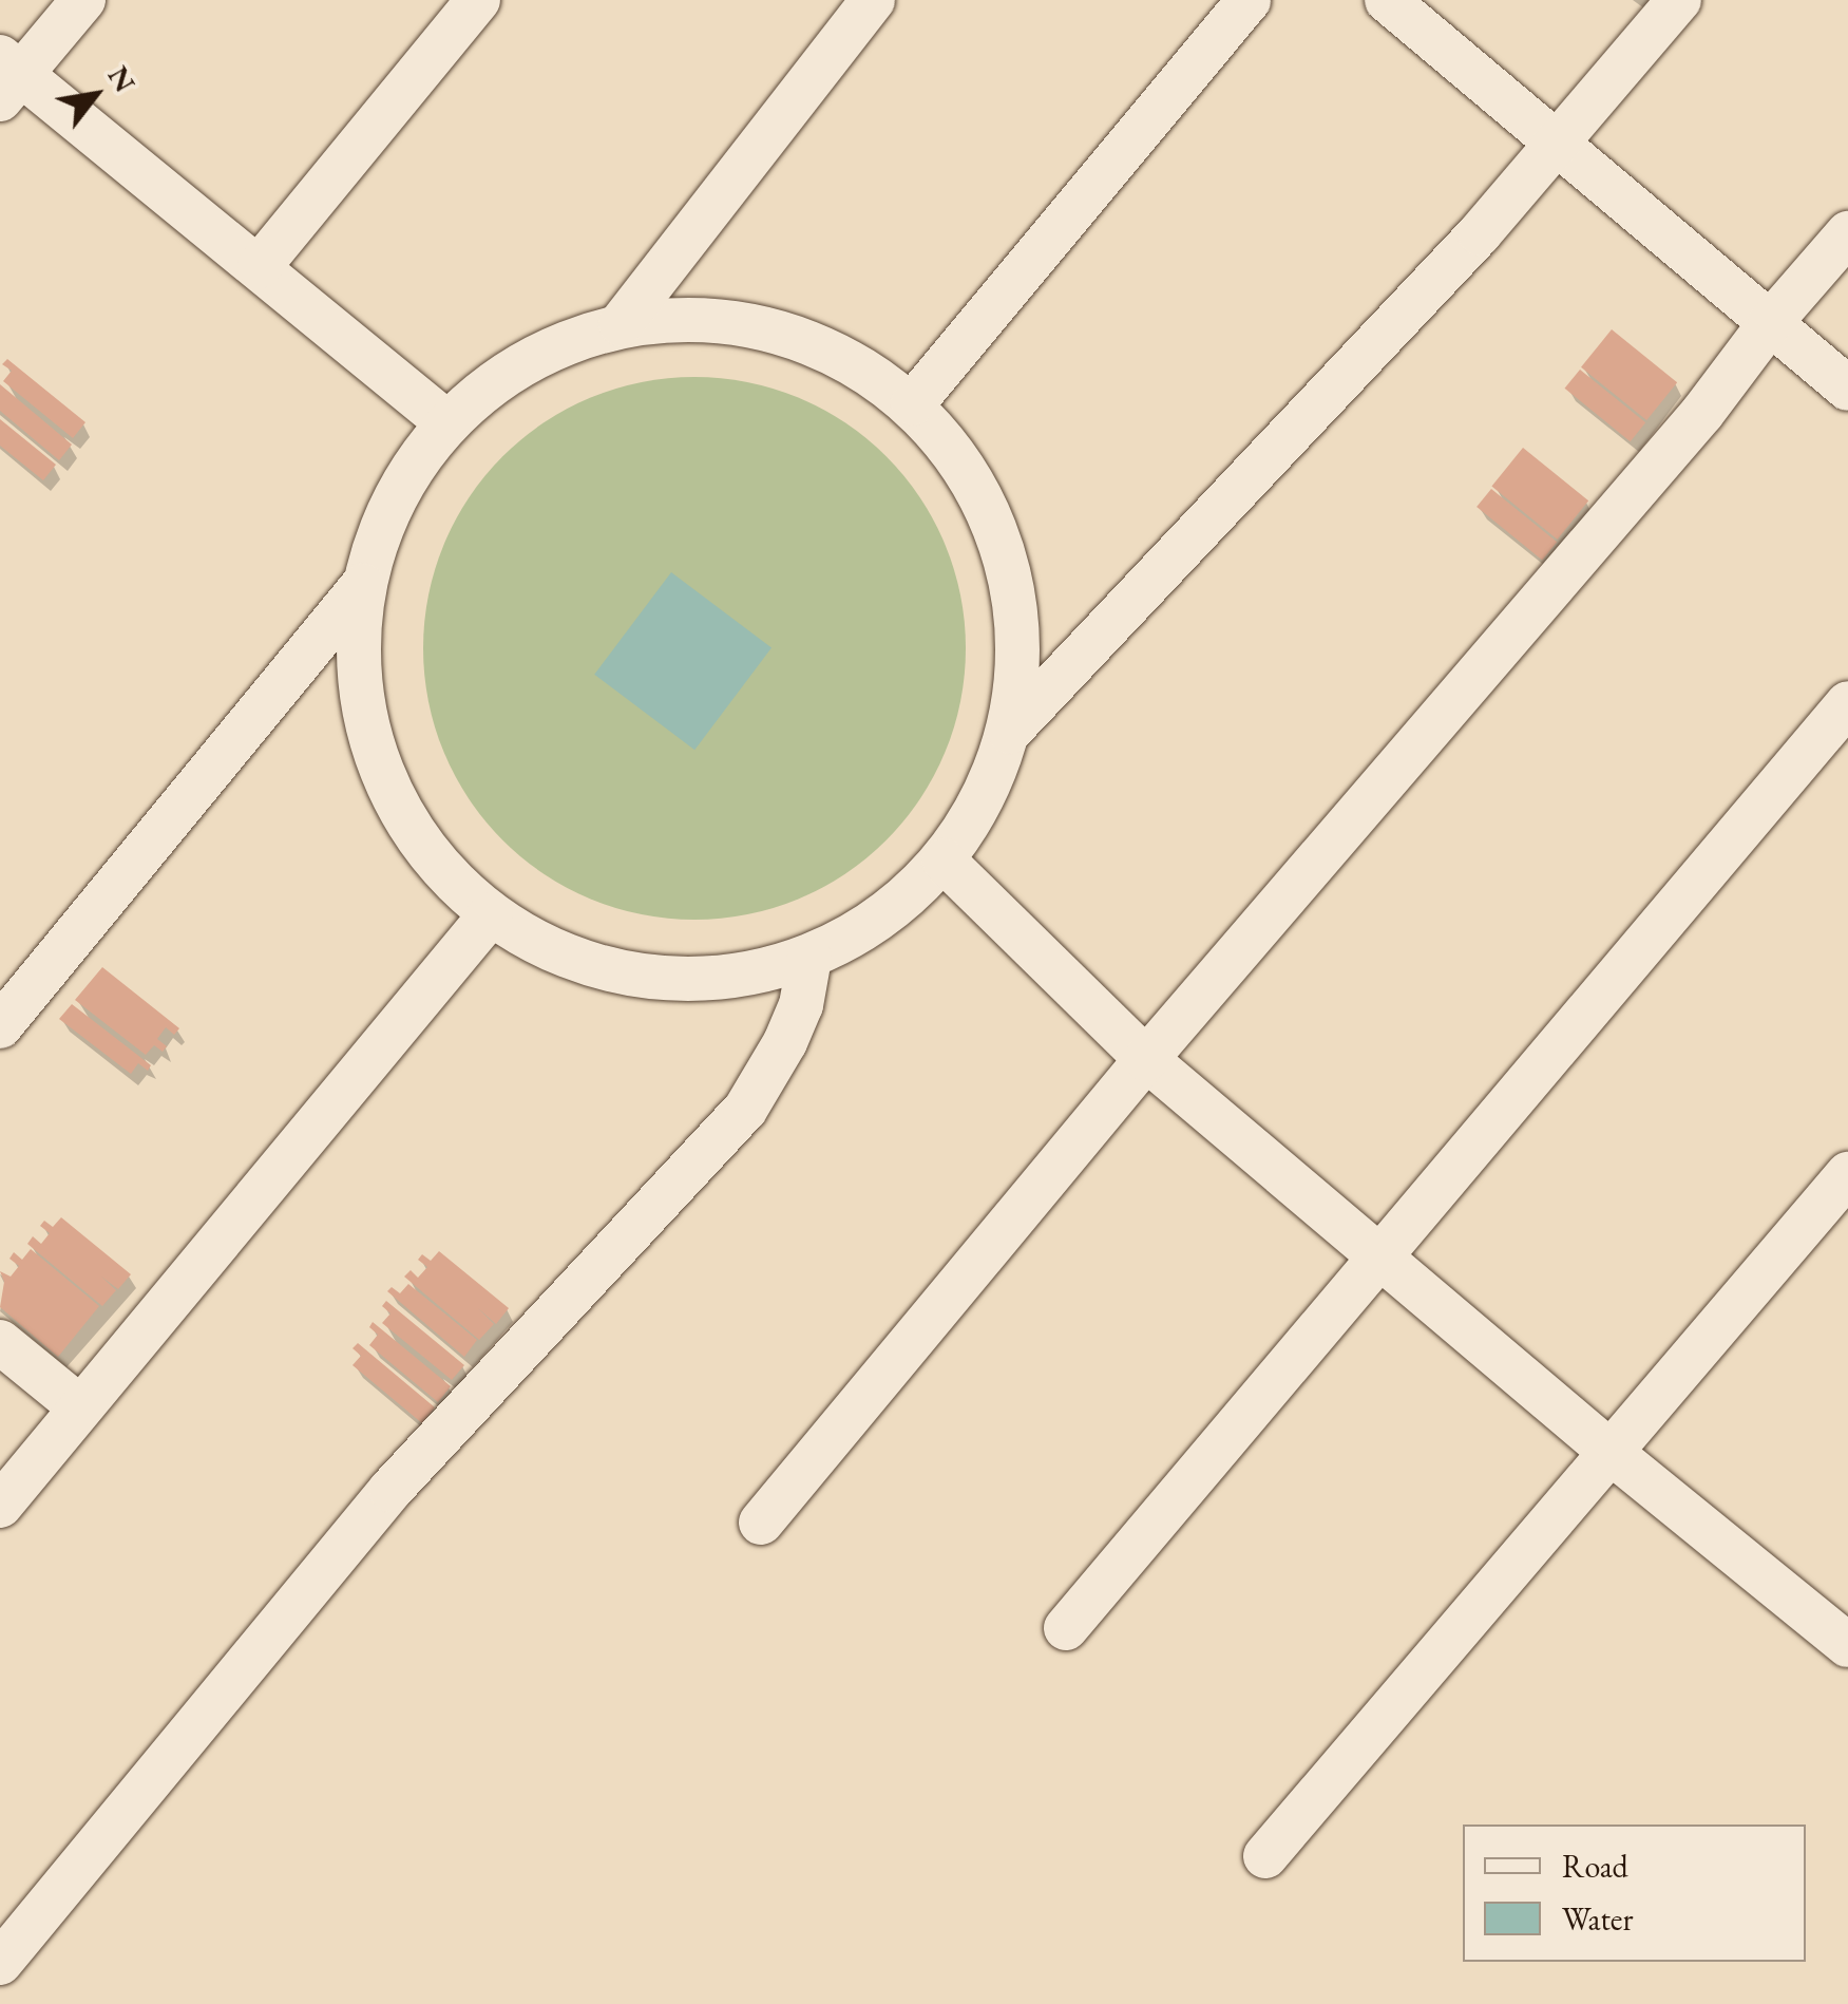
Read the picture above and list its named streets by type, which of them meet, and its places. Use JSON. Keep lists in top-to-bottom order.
{
  "legend": ["Road", "Water"],
  "north": "top right"
}
